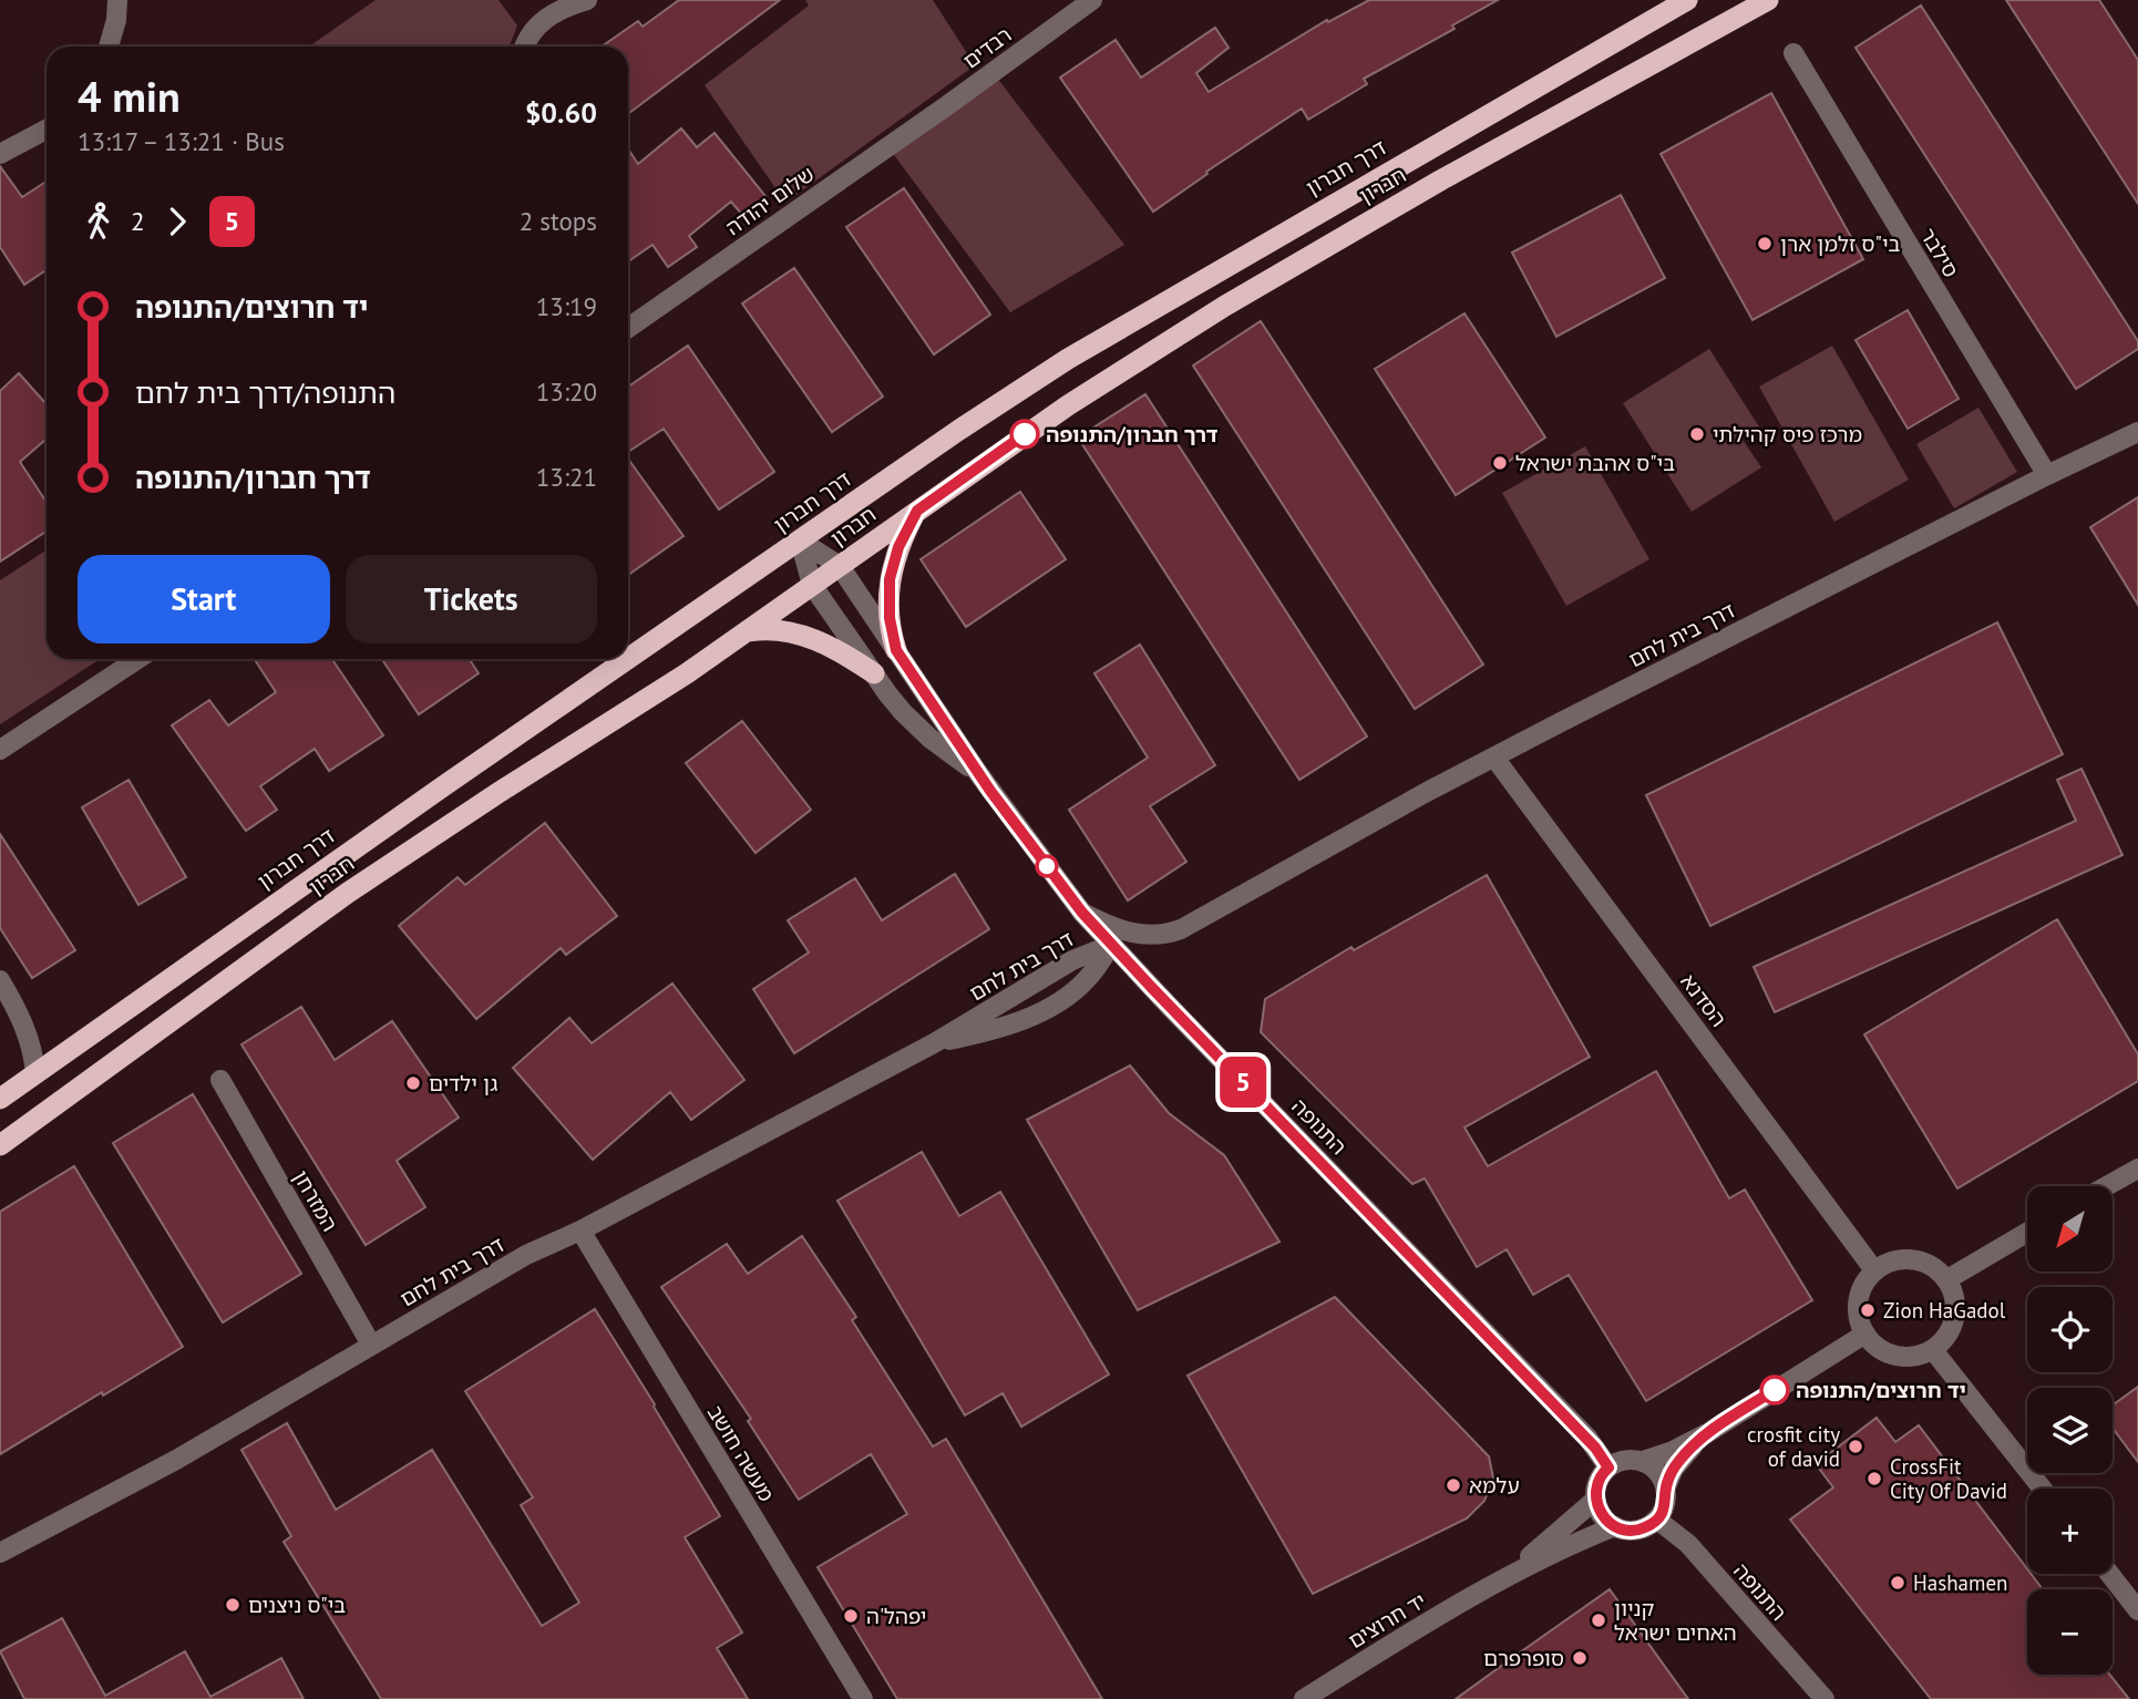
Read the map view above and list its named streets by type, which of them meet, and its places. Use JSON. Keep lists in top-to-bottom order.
{
  "streets": {
    "highway": ["דרך חברון", "חברון"],
    "street": [
      "רבדים",
      "שלום יהודה",
      "סילבר",
      "דרך בית לחם",
      "הסדנא",
      "התנופה",
      "המזרחן",
      "מעשה חושב",
      "יד חרוצים"
    ]
  },
  "crossings": [
    ["רבדים", "שלום יהודה"],
    ["דרך חברון", "התנופה"],
    ["חברון", "התנופה"],
    ["סילבר", "דרך בית לחם"],
    ["דרך בית לחם", "הסדנא"],
    ["דרך בית לחם", "התנופה"],
    ["דרך בית לחם", "המזרחן"],
    ["דרך בית לחם", "מעשה חושב"],
    ["התנופה", "יד חרוצים"]
  ],
  "places": [
    "בי\"ס זלמן ארן",
    "דרך חברון/התנופה",
    "מרכז פיס קהילתי",
    "בי\"ס אהבת ישראל",
    "גן ילדים",
    "Zion HaGadol",
    "יד חרוצים/התנופה",
    "crosfit city of david",
    "CrossFit City Of David",
    "עלמא",
    "Hashamen",
    "בי\"ס ניצנים",
    "יפהל'ה",
    "קניון האחים ישראל",
    "סופרפרם"
  ],
  "lines": ["bus line 5"],
  "north": "bottom left",
  "page": {
    "on_map": "5",
    "heading": ["4 min", "13:17 – 13:21 · Bus", "$0.60"],
    "legs": ["2", "5", "2 stops"],
    "list": [
      {
        "name": "יד חרוצים/התנופה",
        "value": "13:19"
      },
      {
        "name": "התנופה/דרך בית לחם",
        "value": "13:20"
      },
      {
        "name": "דרך חברון/התנופה",
        "value": "13:21"
      }
    ],
    "buttons": ["Start", "Tickets"],
    "map_buttons": ["+", "−"]
  }
}
